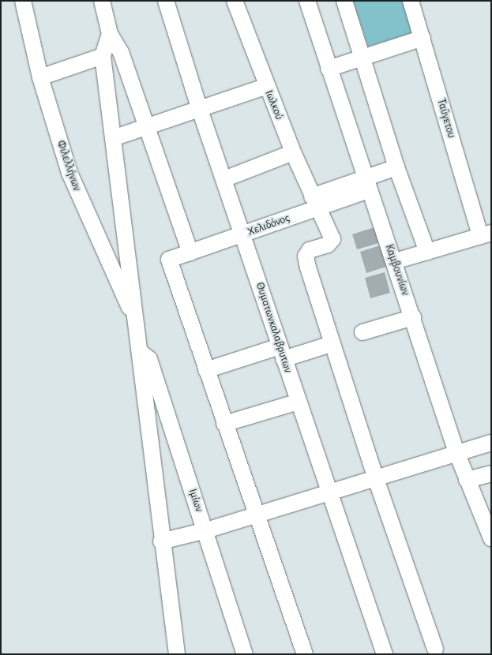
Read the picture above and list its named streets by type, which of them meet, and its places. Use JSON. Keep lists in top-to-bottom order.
{
  "streets": {
    "street": [
      "Ιωλκού",
      "Ταΰγετου",
      "Φιλελλήνων",
      "Χελιδόνος",
      "Καμβουνίων",
      "Θυματωνκαλαβρυτων",
      "Ιμίων"
    ]
  },
  "crossings": [
    ["Ιωλκού", "Χελιδόνος"],
    ["Χελιδόνος", "Καμβουνίων"],
    ["Χελιδόνος", "Θυματωνκαλαβρυτων"]
  ]
}
